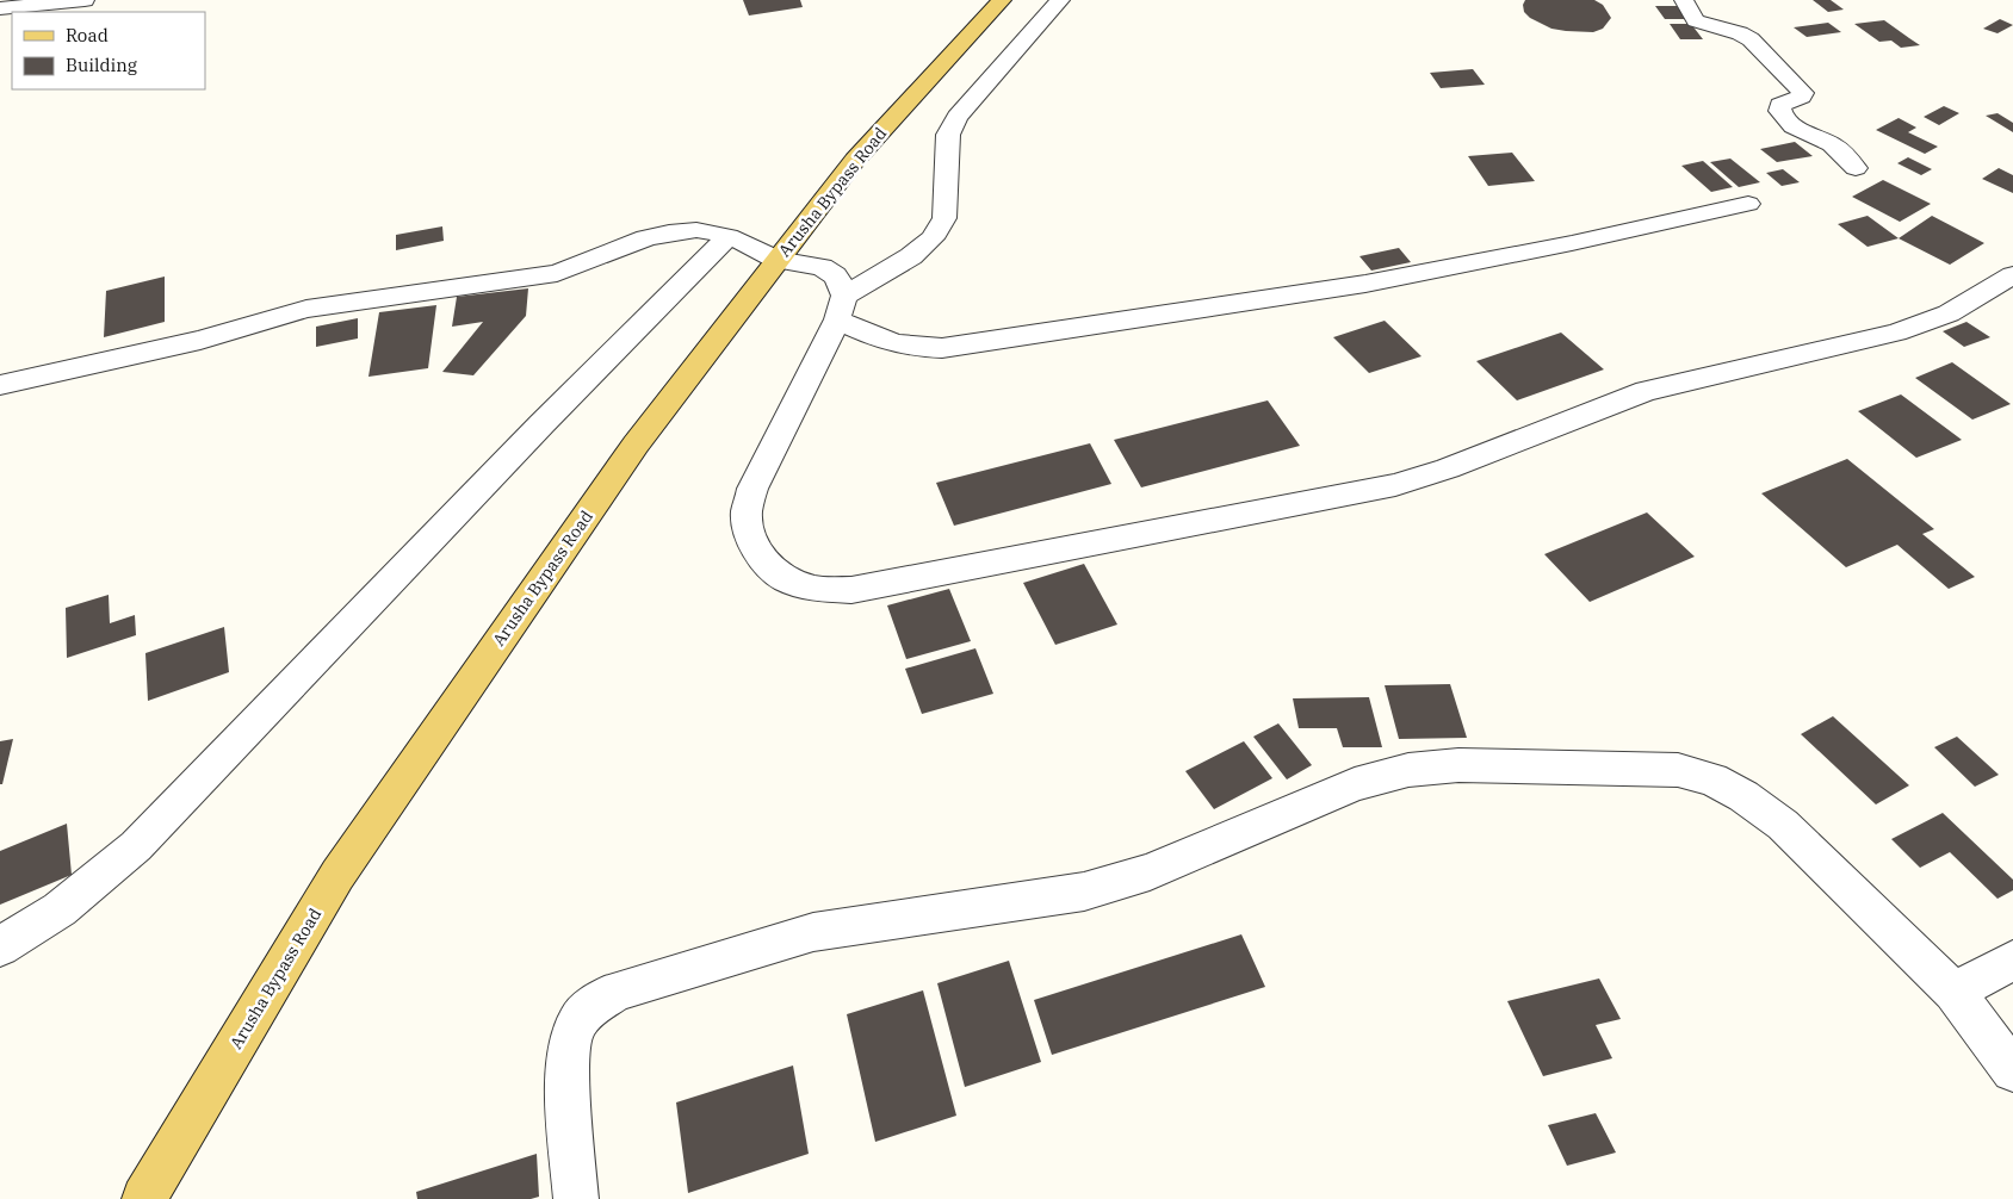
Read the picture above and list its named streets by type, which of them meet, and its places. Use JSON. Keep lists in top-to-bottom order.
{
  "streets": {
    "main road": ["Arusha Bypass Road"]
  },
  "legend": ["Road", "Building"]
}
